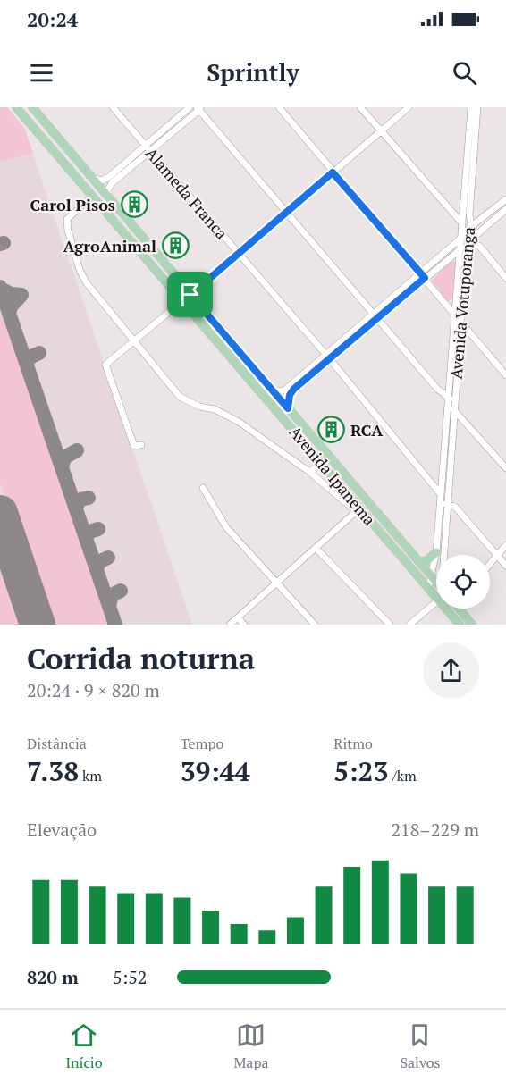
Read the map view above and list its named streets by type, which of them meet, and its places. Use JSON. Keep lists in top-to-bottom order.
{
  "streets": {
    "main road": ["Avenida Ipanema"],
    "street": ["Alameda Franca", "Avenida Votuporanga"]
  },
  "crossings": [
    ["Alameda Franca", "Avenida Votuporanga"],
    ["Avenida Votuporanga", "Avenida Ipanema"]
  ],
  "places": {
    "building": ["Carol Pisos", "AgroAnimal", "RCA"]
  },
  "page": {
    "status": "20:24",
    "header": "Sprintly",
    "heading": ["Corrida noturna", "20:24 · 9 × 820 m"],
    "stats": [
      ["Distância", "7.38 km"],
      ["Tempo", "39:44"],
      ["Ritmo", "5:23 /km"]
    ],
    "chart": ["Elevação", "218–229 m"],
    "list": [
      {
        "name": "820 m",
        "note": "5:52"
      }
    ],
    "tabs": ["Início", "Mapa", "Salvos"]
  }
}
